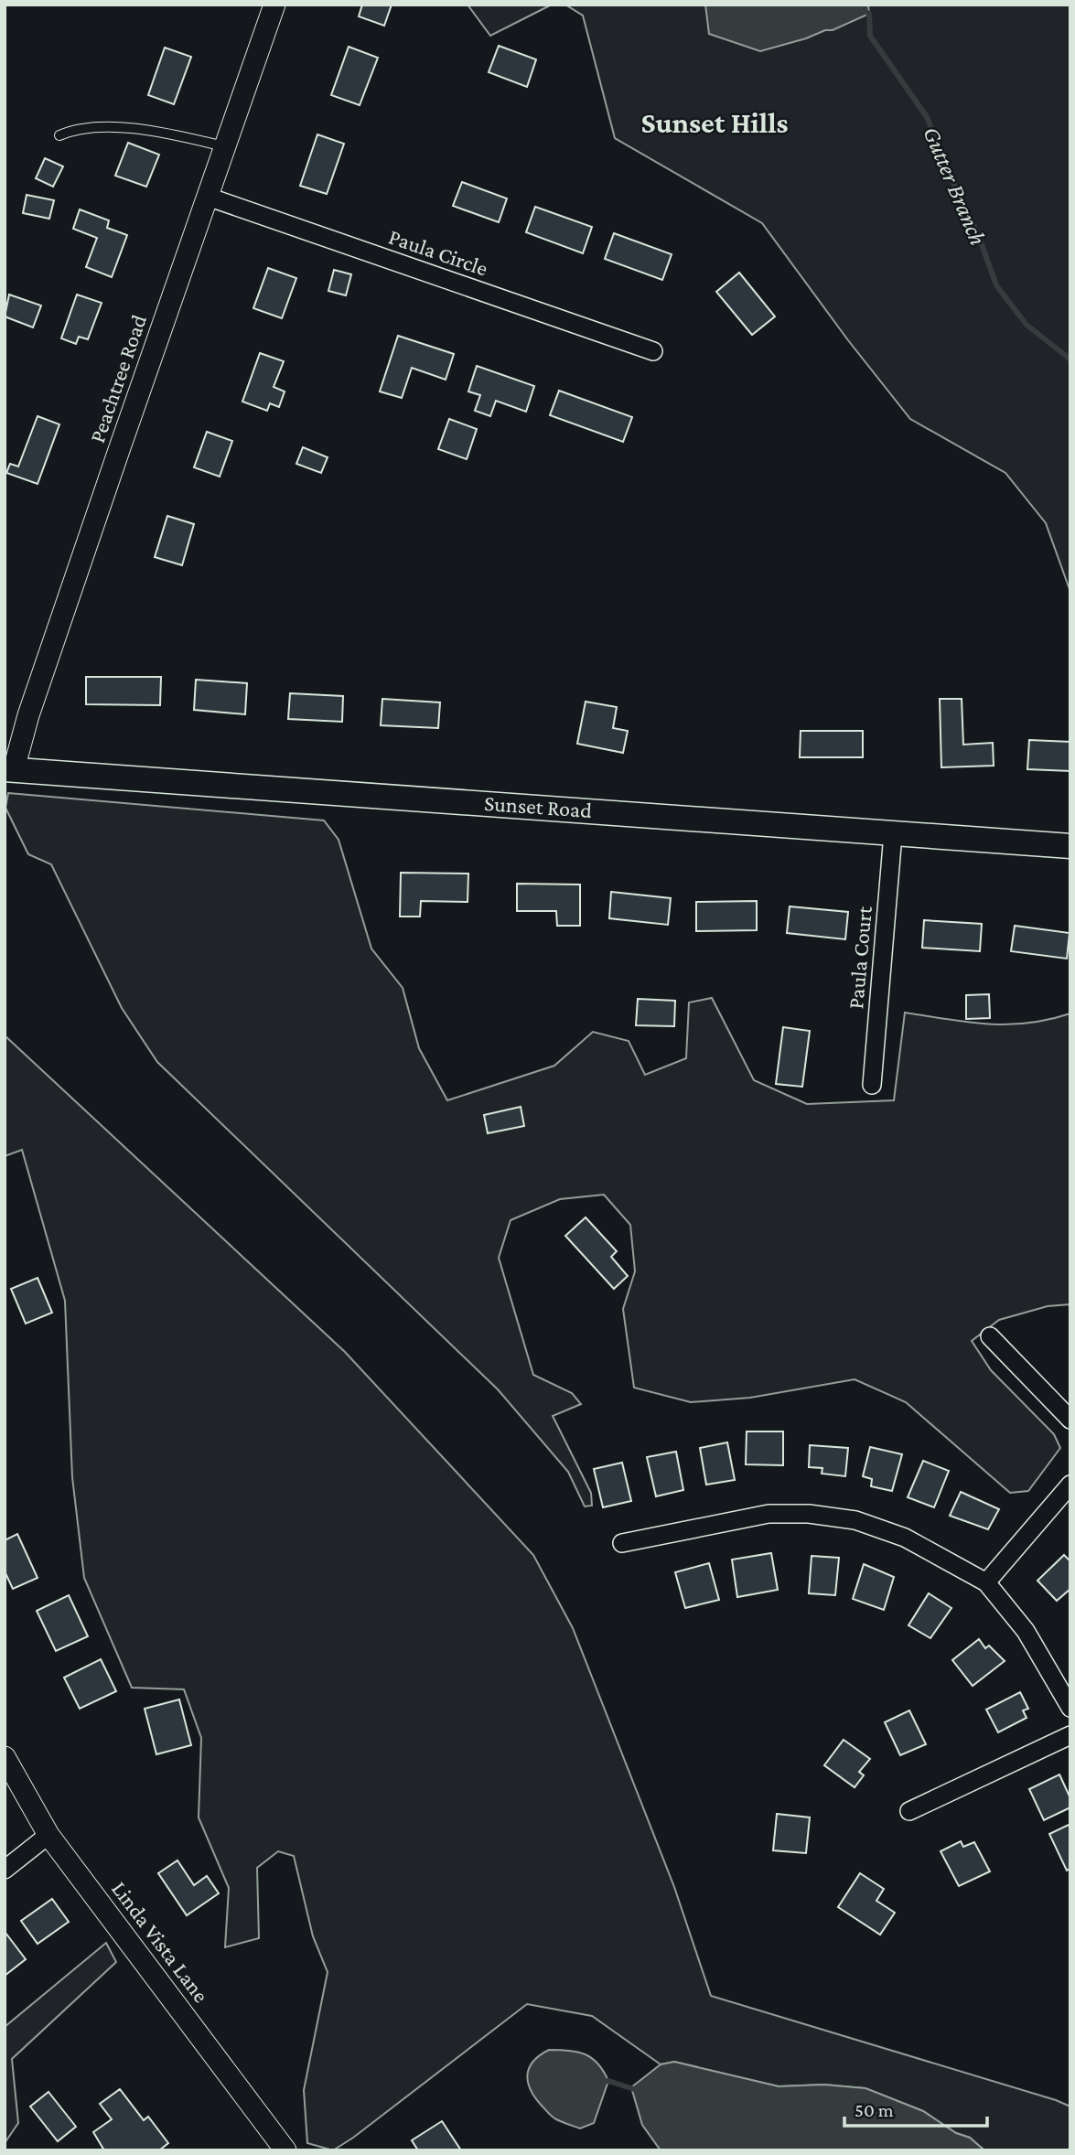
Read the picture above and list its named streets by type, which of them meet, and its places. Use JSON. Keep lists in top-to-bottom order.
{
  "streets": {
    "main road": ["Sunset Road"],
    "street": [
      "Paula Circle",
      "Peachtree Road",
      "Paula Court",
      "Linda Vista Lane"
    ]
  },
  "crossings": [
    ["Paula Circle", "Peachtree Road"],
    ["Peachtree Road", "Sunset Road"],
    ["Sunset Road", "Paula Court"]
  ],
  "districts": ["Sunset Hills"],
  "water": ["Gutter Branch"],
  "scale_bar": "50 m"
}
